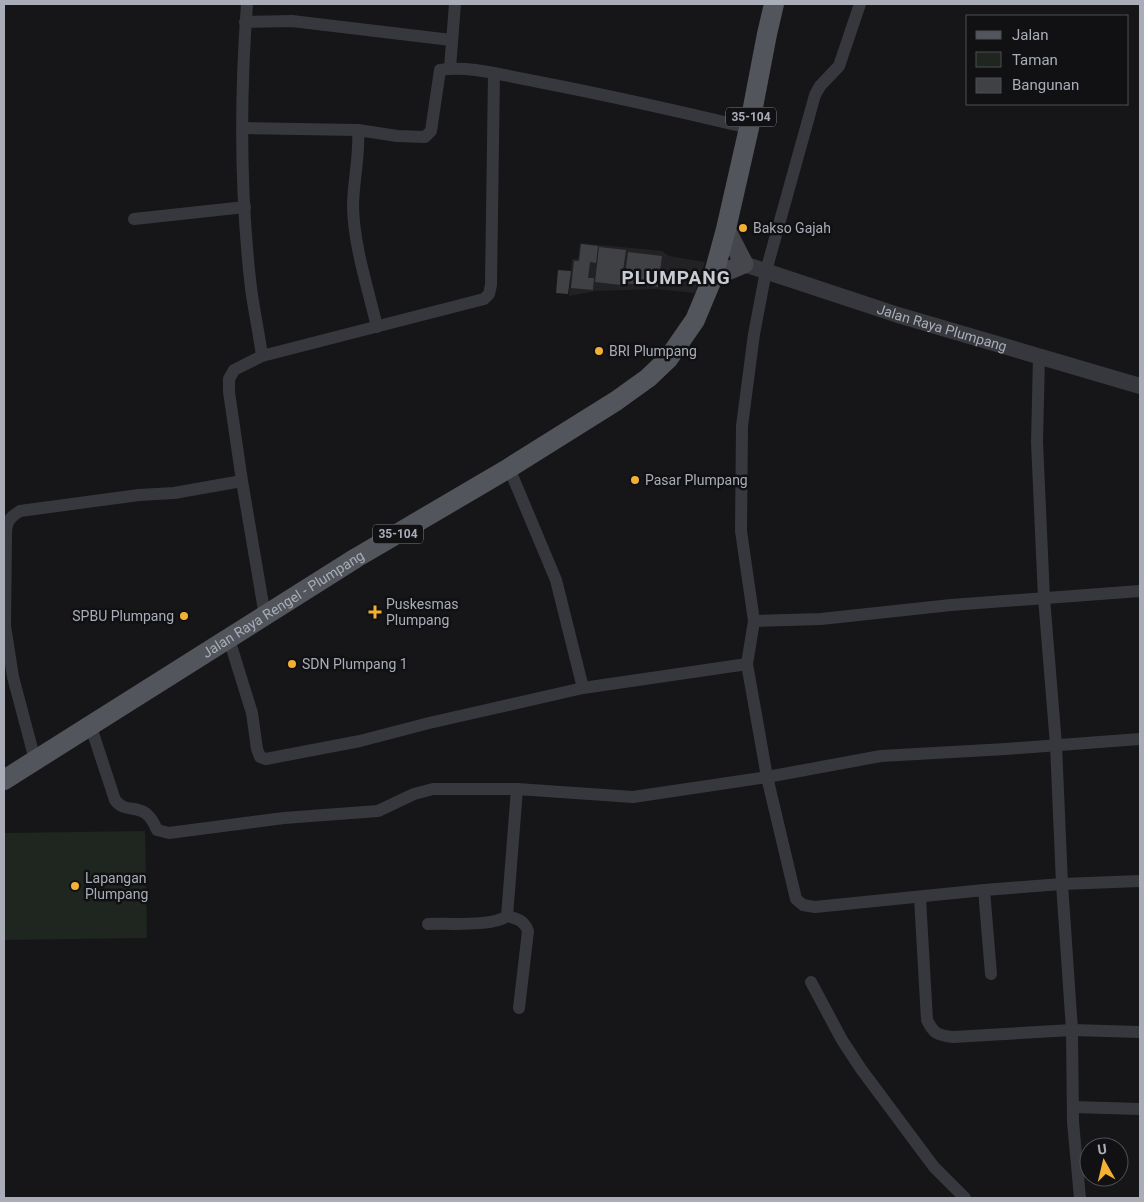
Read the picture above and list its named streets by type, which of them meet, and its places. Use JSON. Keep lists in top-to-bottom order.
{
  "streets": {
    "main road": ["35-104", "Jalan Raya Rengel - Plumpang"],
    "street": ["Jalan Raya Plumpang"]
  },
  "crossings": [
    ["35-104", "Jalan Raya Rengel - Plumpang"]
  ],
  "districts": ["PLUMPANG"],
  "places": {
    "other": [
      "Bakso Gajah",
      "BRI Plumpang",
      "Pasar Plumpang",
      "SPBU Plumpang",
      "SDN Plumpang 1",
      "Lapangan Plumpang"
    ],
    "health": ["Puskesmas Plumpang"]
  },
  "legend": ["Jalan", "Taman", "Bangunan"],
  "north": "top"
}
